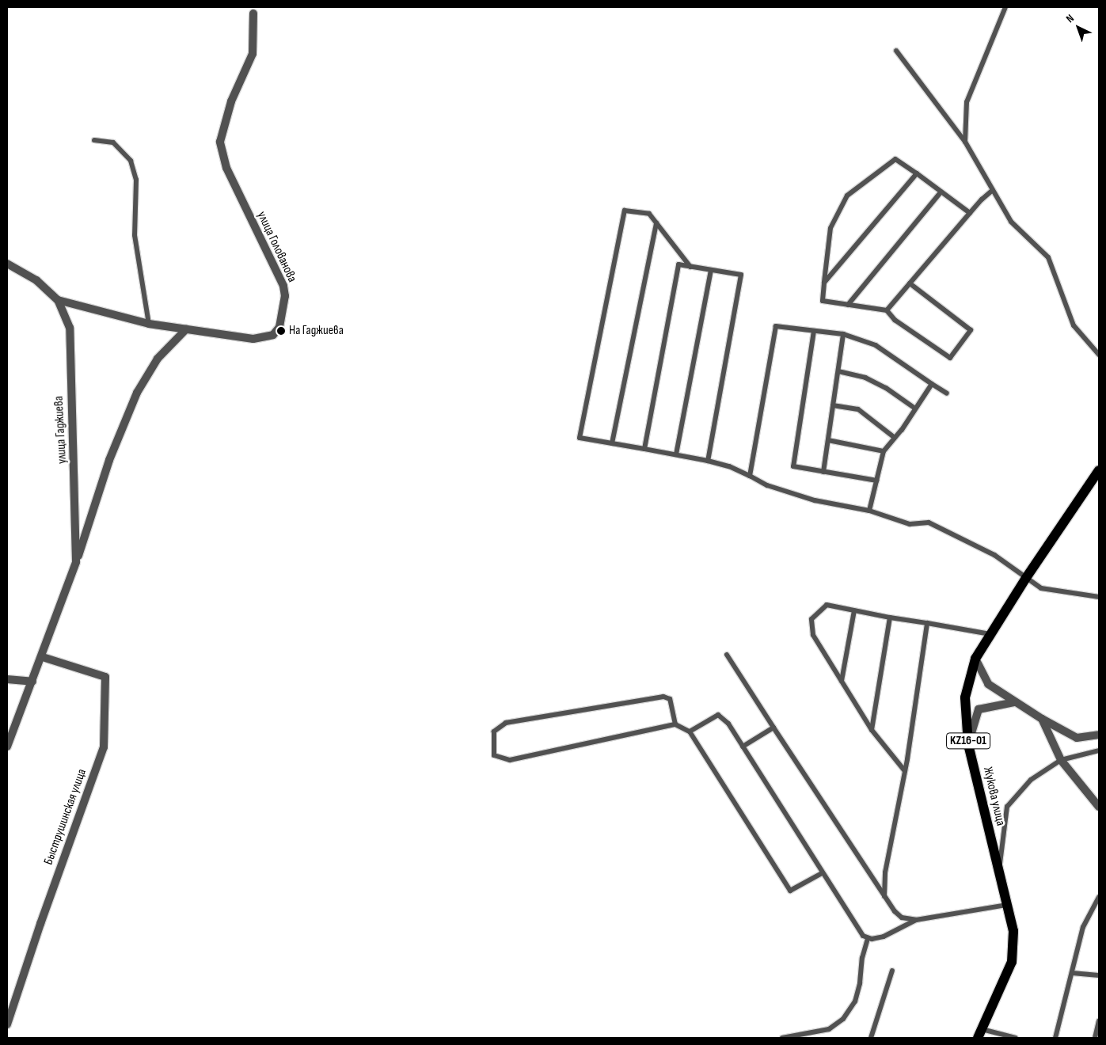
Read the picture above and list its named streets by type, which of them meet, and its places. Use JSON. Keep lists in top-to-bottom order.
{
  "streets": {
    "main road": ["KZ16-01", "Жукова улица"],
    "street": ["улица Голованова", "улица Гаджиева", "Быструшинская улица"]
  },
  "crossings": [
    ["улица Голованова", "улица Гаджиева"],
    ["улица Гаджиева", "Быструшинская улица"]
  ],
  "places": ["На Гаджиева"],
  "north": "top left"
}
